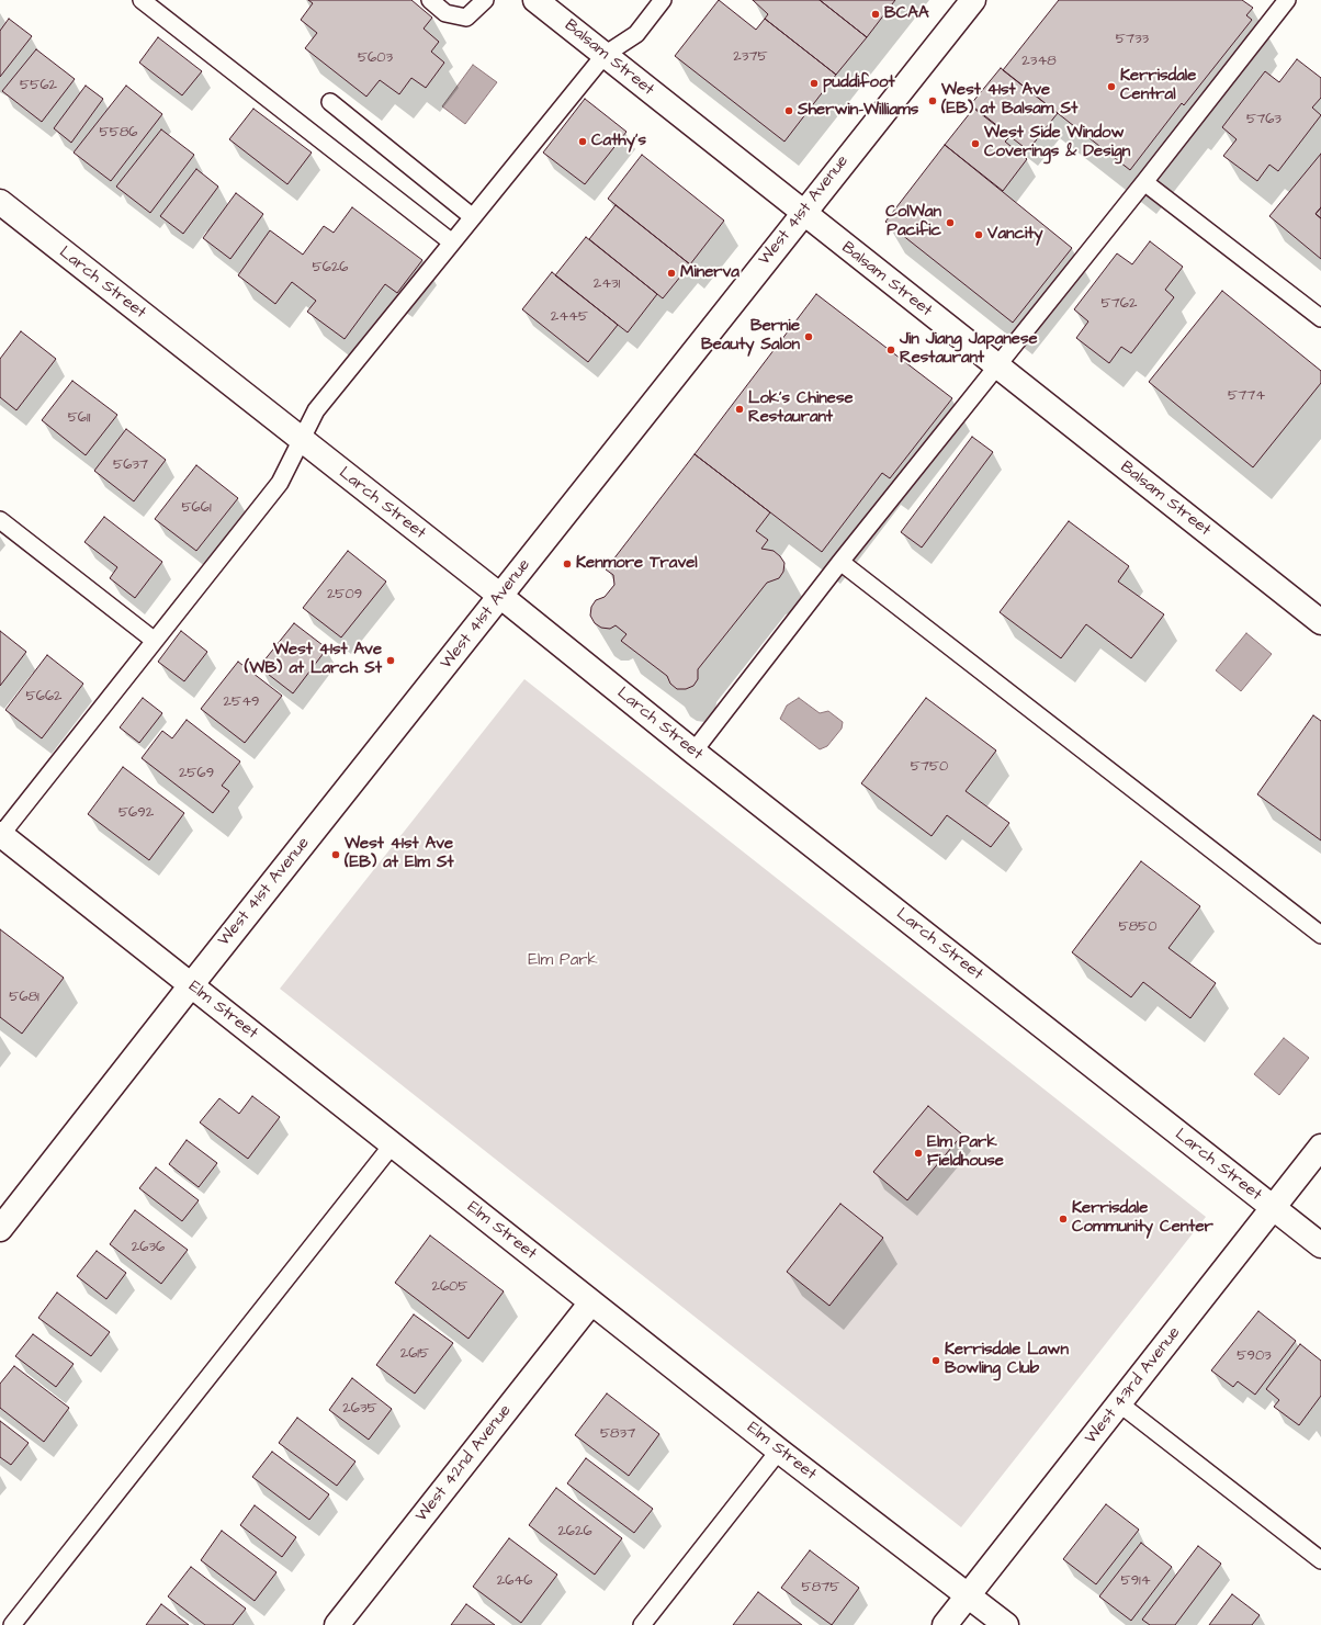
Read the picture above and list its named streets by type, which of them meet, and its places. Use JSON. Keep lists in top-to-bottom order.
{
  "streets": {
    "street": [
      "Balsam Street",
      "West 41st Avenue",
      "Larch Street",
      "Elm Street",
      "West 43rd Avenue",
      "West 42nd Avenue"
    ]
  },
  "crossings": [
    ["Balsam Street", "West 41st Avenue"],
    ["West 41st Avenue", "Larch Street"],
    ["West 41st Avenue", "Elm Street"],
    ["Larch Street", "West 43rd Avenue"],
    ["Elm Street", "West 43rd Avenue"],
    ["Elm Street", "West 42nd Avenue"]
  ],
  "parks": ["Elm Park"],
  "places": [
    "BCAA",
    "puddifoot",
    "Kerrisdale Central",
    "West 41st Ave (EB) at Balsam St",
    "Sherwin-Williams",
    "Cathy's",
    "West Side Window Coverings & Design",
    "ColWan Pacific",
    "Vancity",
    "Minerva",
    "Bernie Beauty Salon",
    "Jin Jiang Japanese Restaurant",
    "Lok's Chinese Restaurant",
    "Kenmore Travel",
    "West 41st Ave (WB) at Larch St",
    "West 41st Ave (EB) at Elm St",
    "Elm Park Fieldhouse",
    "Kerrisdale Community Center",
    "Kerrisdale Lawn Bowling Club"
  ],
  "house_numbers": [
    "5733",
    "2375",
    "5603",
    "2348",
    "5562",
    "5763",
    "5586",
    "5626",
    "2431",
    "5762",
    "2445",
    "5774",
    "5611",
    "5637",
    "5661",
    "2509",
    "5662",
    "2549",
    "5750",
    "2569",
    "5692",
    "5850",
    "5681",
    "2636",
    "2605",
    "2615",
    "5903",
    "2635",
    "5837",
    "2626",
    "2646",
    "5914",
    "5875"
  ]
}
